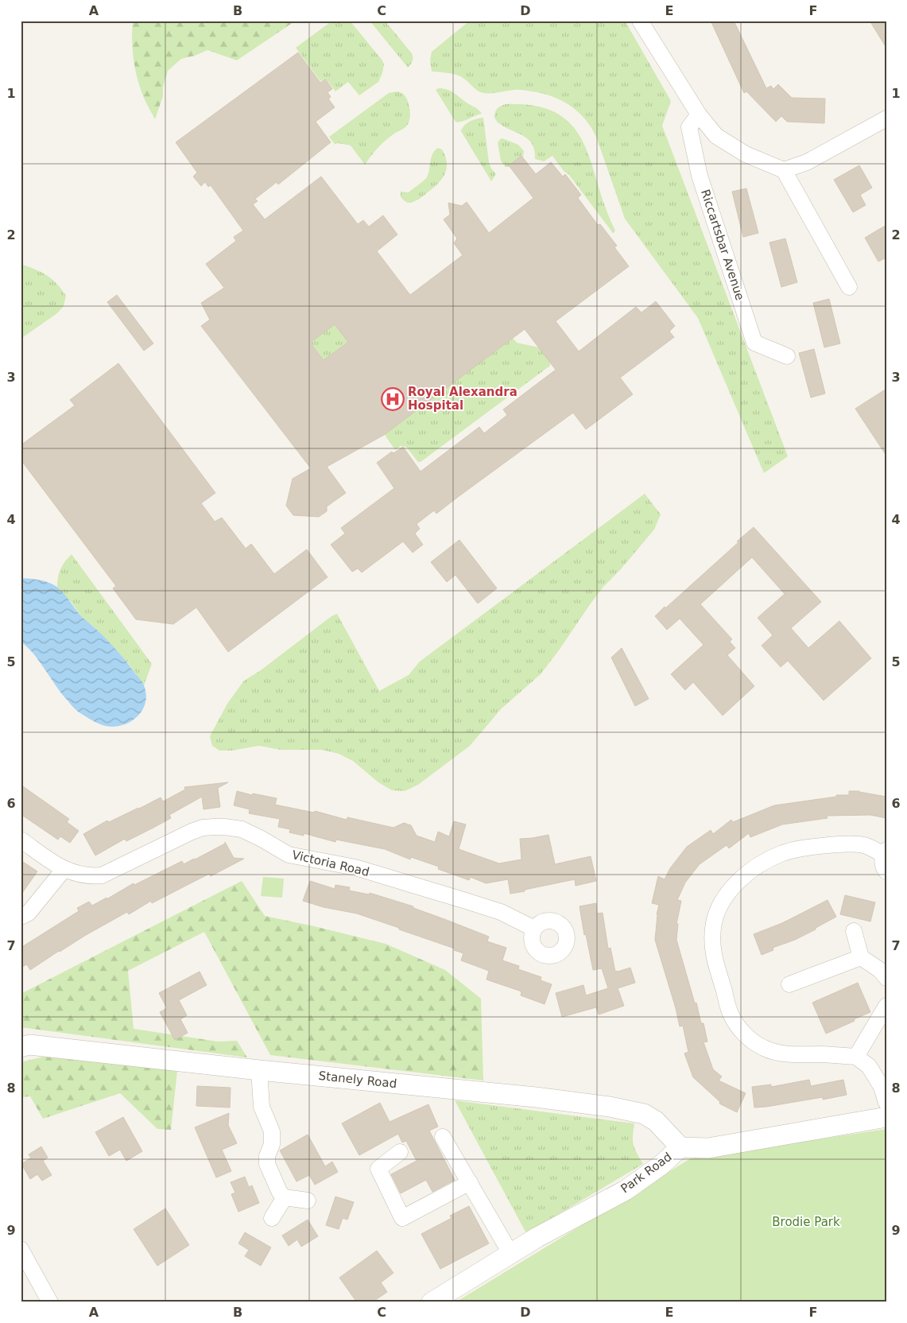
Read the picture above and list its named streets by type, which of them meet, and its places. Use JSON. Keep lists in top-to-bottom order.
{
  "streets": {
    "street": [
      "Riccartsbar Avenue",
      "Victoria Road",
      "Stanely Road",
      "Park Road"
    ]
  },
  "crossings": [
    ["Stanely Road", "Park Road"]
  ],
  "parks": ["Brodie Park"],
  "places": {
    "hospital": ["Royal Alexandra Hospital"]
  },
  "grid": {
    "columns": [
      "A",
      "B",
      "C",
      "D",
      "E",
      "F"
    ],
    "rows": [
      "1",
      "2",
      "3",
      "4",
      "5",
      "6",
      "7",
      "8",
      "9"
    ]
  }
}
